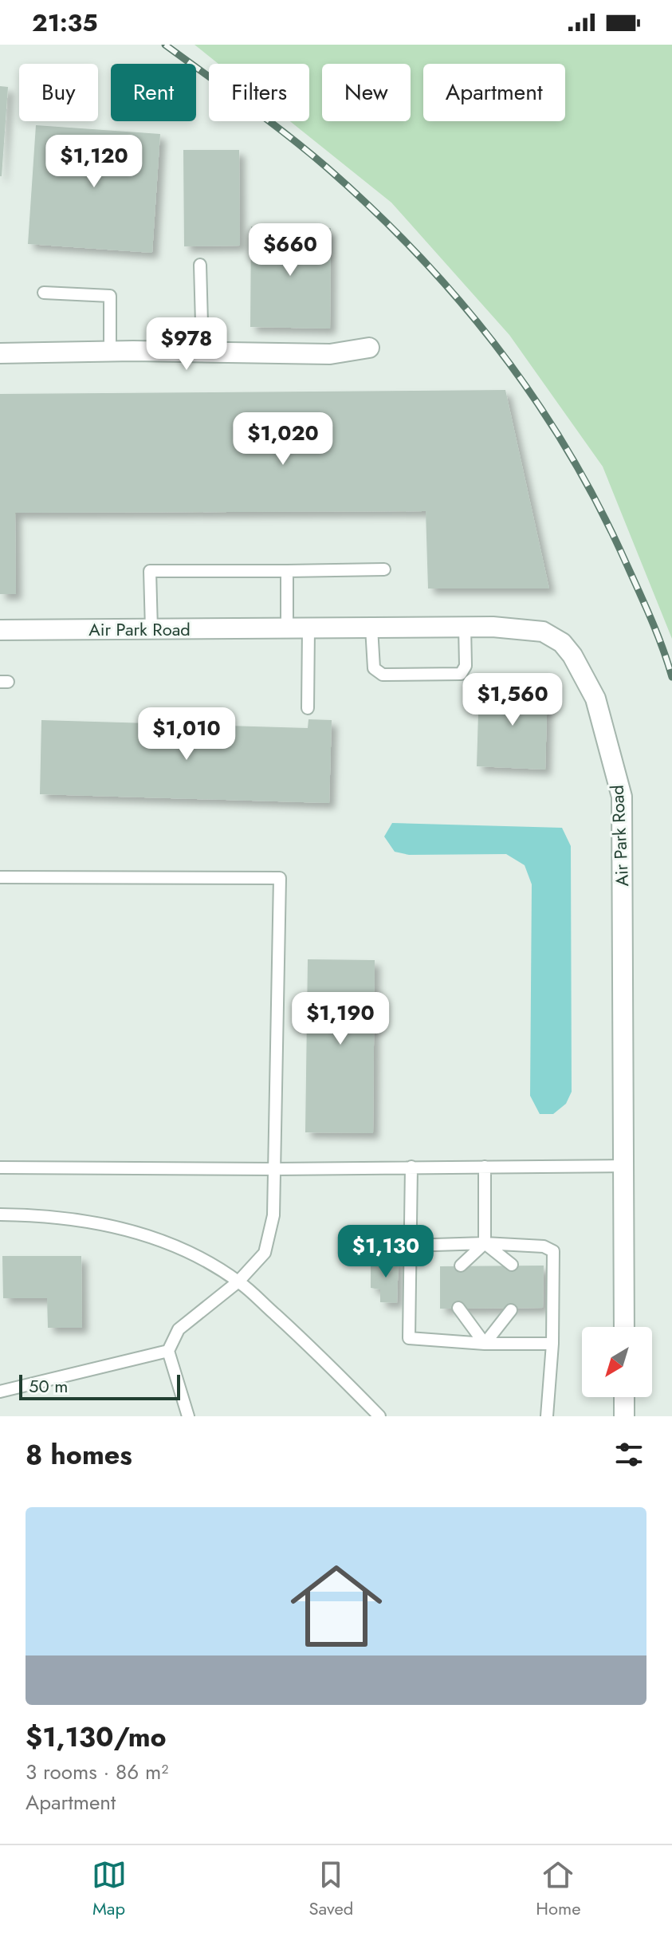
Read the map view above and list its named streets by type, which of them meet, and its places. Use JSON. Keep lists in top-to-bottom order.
{
  "streets": {
    "street": ["Air Park Road"]
  },
  "scale_bar": "50 m",
  "north": "bottom left",
  "page": {
    "status": "21:35",
    "chip": [
      "Buy",
      "Rent",
      "Filters",
      "New",
      "Apartment"
    ],
    "price": [
      "$1,120",
      "$660",
      "$978",
      "$1,020",
      "$1,560",
      "$1,010",
      "$1,190",
      "$1,130"
    ],
    "scale": "50 m",
    "heading": "8 homes",
    "list": [
      {
        "name": "$1,130/mo",
        "note": "3 rooms · 86 m² · Apartment"
      }
    ],
    "tabs": ["Map", "Saved", "Home"]
  }
}
